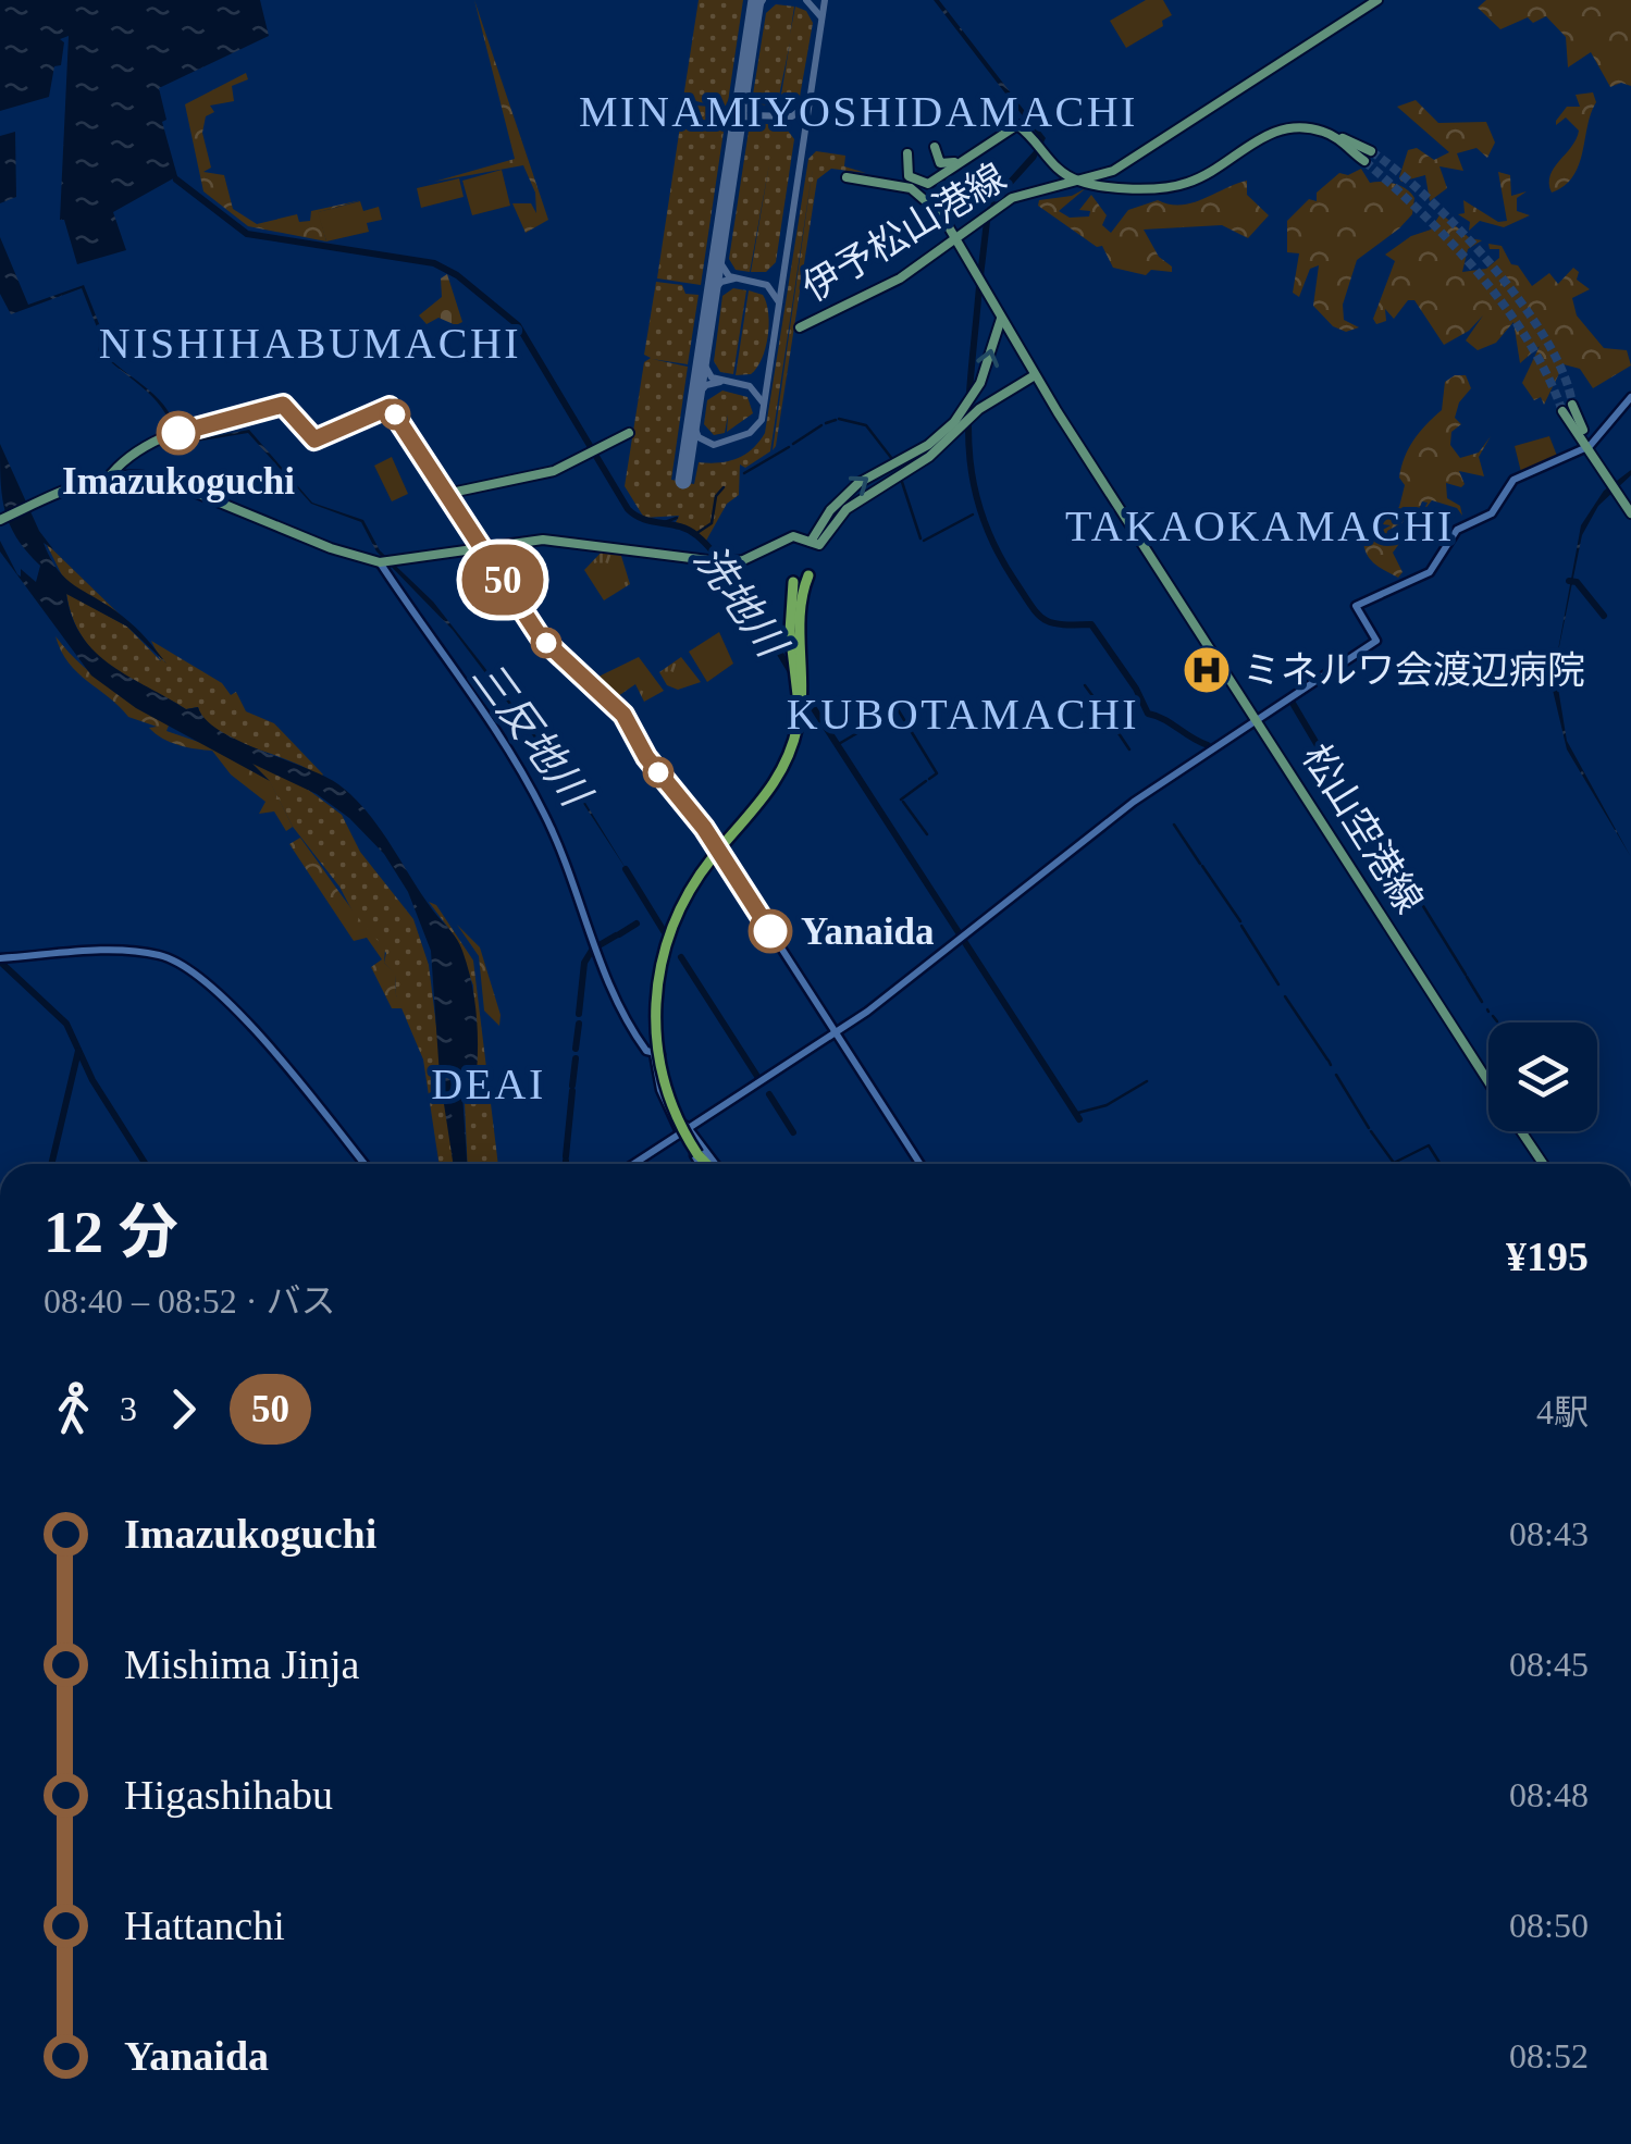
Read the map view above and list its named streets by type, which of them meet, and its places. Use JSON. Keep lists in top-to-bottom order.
{
  "streets": {
    "main road": ["伊予松山港線", "松山空港線"]
  },
  "crossings": [
    ["伊予松山港線", "松山空港線"]
  ],
  "districts": [
    "MINAMIYOSHIDAMACHI",
    "NISHIHABUMACHI",
    "TAKAOKAMACHI",
    "KUBOTAMACHI",
    "DEAI"
  ],
  "water": ["洗地川", "三反地川"],
  "places": {
    "other": ["Imazukoguchi", "Yanaida"],
    "hospital": ["ミネルワ会渡辺病院"]
  },
  "lines": ["bus line 50"],
  "page": {
    "on_map": "50",
    "heading": ["12 分", "08:40 – 08:52 · バス", "¥195"],
    "legs": ["3", "50", "4駅"],
    "list": [
      {
        "name": "Imazukoguchi",
        "value": "08:43"
      },
      {
        "name": "Mishima Jinja",
        "value": "08:45"
      },
      {
        "name": "Higashihabu",
        "value": "08:48"
      },
      {
        "name": "Hattanchi",
        "value": "08:50"
      },
      {
        "name": "Yanaida",
        "value": "08:52"
      }
    ]
  }
}
